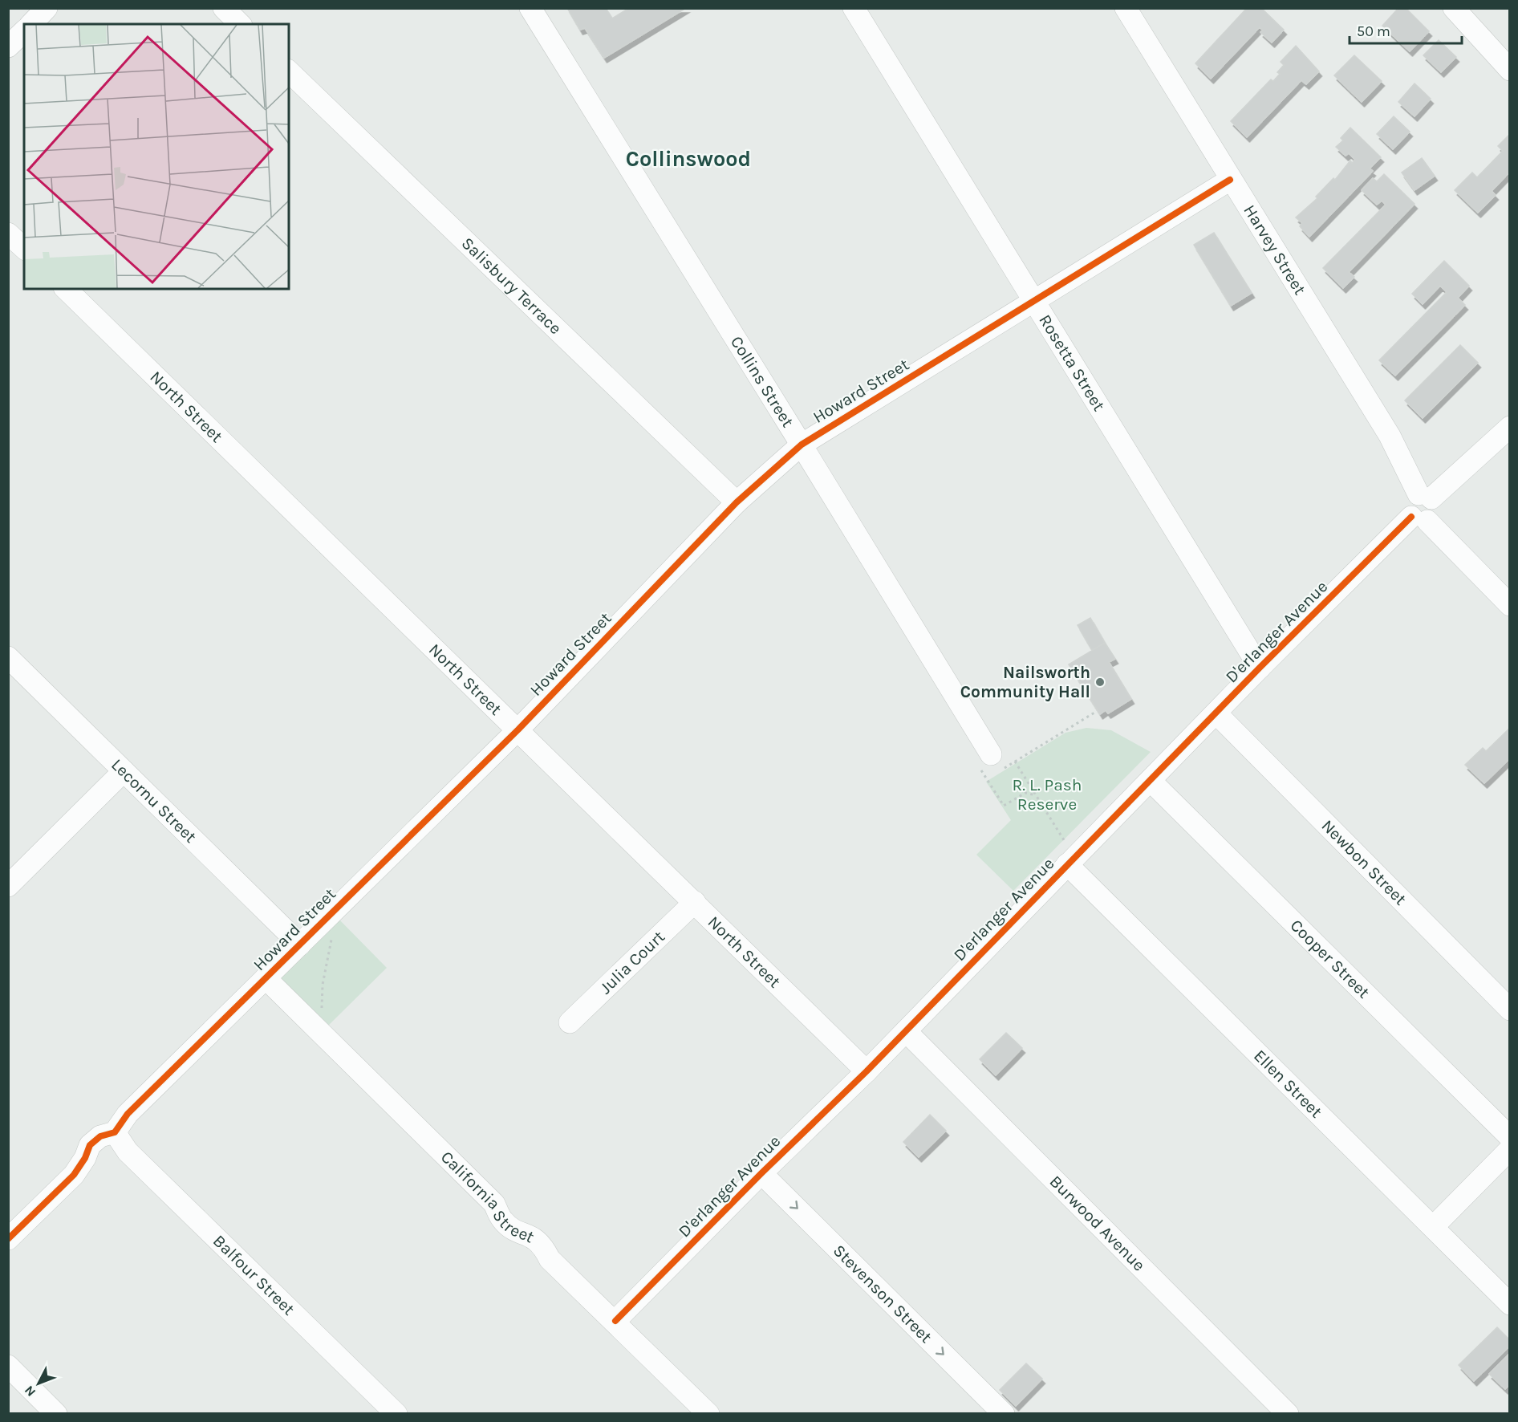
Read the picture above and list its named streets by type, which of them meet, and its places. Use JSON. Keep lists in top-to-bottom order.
{
  "streets": {
    "street": [
      "Harvey Street",
      "Salisbury Terrace",
      "Rosetta Street",
      "Collins Street",
      "Howard Street",
      "North Street",
      "D'erlanger Avenue",
      "Lecornu Street",
      "Newbon Street",
      "Cooper Street",
      "Julia Court",
      "Ellen Street",
      "California Street",
      "Burwood Avenue",
      "Balfour Street",
      "Stevenson Street"
    ]
  },
  "crossings": [
    ["Harvey Street", "Howard Street"],
    ["Salisbury Terrace", "Howard Street"],
    ["Rosetta Street", "Howard Street"],
    ["Rosetta Street", "D'erlanger Avenue"],
    ["Collins Street", "Howard Street"],
    ["Howard Street", "North Street"],
    ["Howard Street", "Lecornu Street"],
    ["Howard Street", "California Street"],
    ["Howard Street", "Balfour Street"],
    ["North Street", "D'erlanger Avenue"],
    ["North Street", "Julia Court"],
    ["D'erlanger Avenue", "Newbon Street"],
    ["D'erlanger Avenue", "Cooper Street"],
    ["D'erlanger Avenue", "Ellen Street"],
    ["D'erlanger Avenue", "California Street"],
    ["D'erlanger Avenue", "Burwood Avenue"],
    ["D'erlanger Avenue", "Stevenson Street"]
  ],
  "one_way": ["Stevenson Street"],
  "districts": ["Collinswood"],
  "parks": ["R. L. Pash Reserve"],
  "places": ["Nailsworth Community Hall"],
  "scale_bar": "50 m",
  "north": "bottom left"
}
